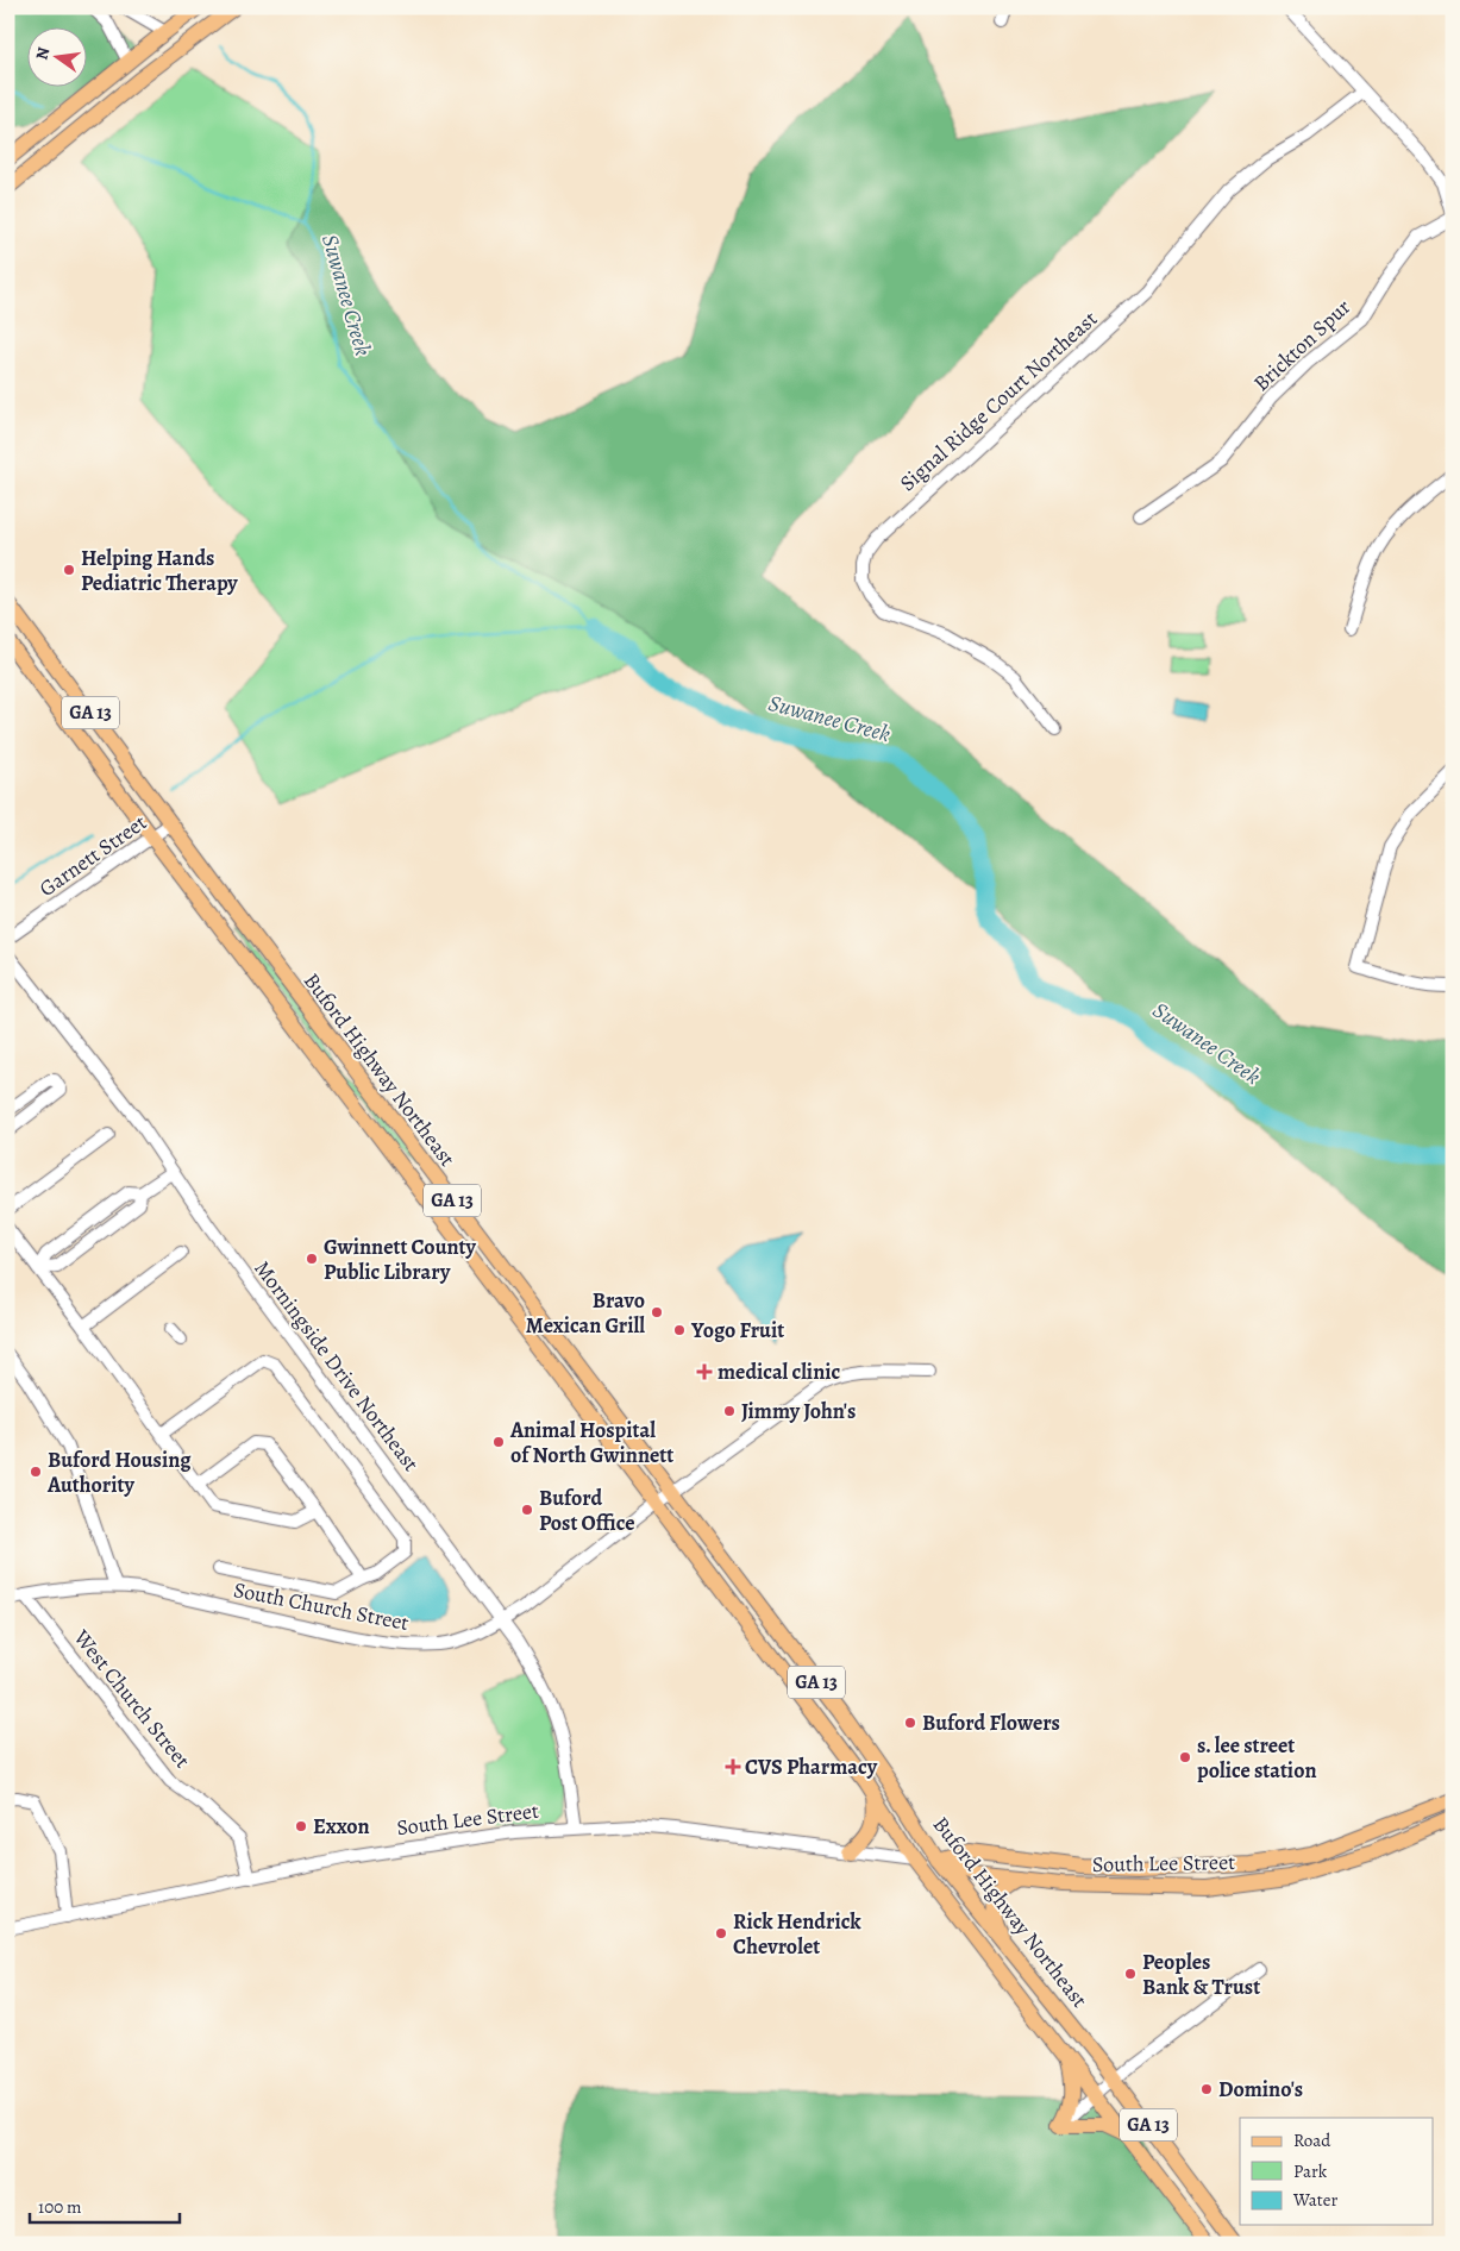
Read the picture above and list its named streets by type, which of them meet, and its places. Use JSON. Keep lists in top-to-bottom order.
{
  "streets": {
    "main road": ["GA 13", "Buford Highway Northeast", "South Lee Street"],
    "street": [
      "Brickton Spur",
      "Signal Ridge Court Northeast",
      "Garnett Street",
      "Morningside Drive Northeast",
      "South Church Street",
      "West Church Street"
    ]
  },
  "crossings": [
    ["GA 13", "Buford Highway Northeast"],
    ["GA 13", "South Lee Street"],
    ["Garnett Street", "Buford Highway Northeast"],
    ["Buford Highway Northeast", "South Church Street"],
    ["Buford Highway Northeast", "South Lee Street"],
    ["Morningside Drive Northeast", "South Church Street"],
    ["Morningside Drive Northeast", "South Lee Street"],
    ["South Church Street", "West Church Street"],
    ["West Church Street", "South Lee Street"]
  ],
  "water": ["Suwanee Creek"],
  "places": {
    "other": [
      "Helping Hands Pediatric Therapy",
      "Gwinnett County Public Library",
      "Bravo Mexican Grill",
      "Yogo Fruit",
      "Jimmy John's",
      "Animal Hospital of North Gwinnett",
      "Buford Housing Authority",
      "Buford Post Office",
      "Buford Flowers",
      "s. lee street police station",
      "Exxon",
      "Rick Hendrick Chevrolet",
      "Peoples Bank & Trust",
      "Domino's"
    ],
    "health": ["medical clinic", "CVS Pharmacy"]
  },
  "legend": ["Road", "Park", "Water"],
  "scale_bar": "100 m",
  "north": "left"
}
